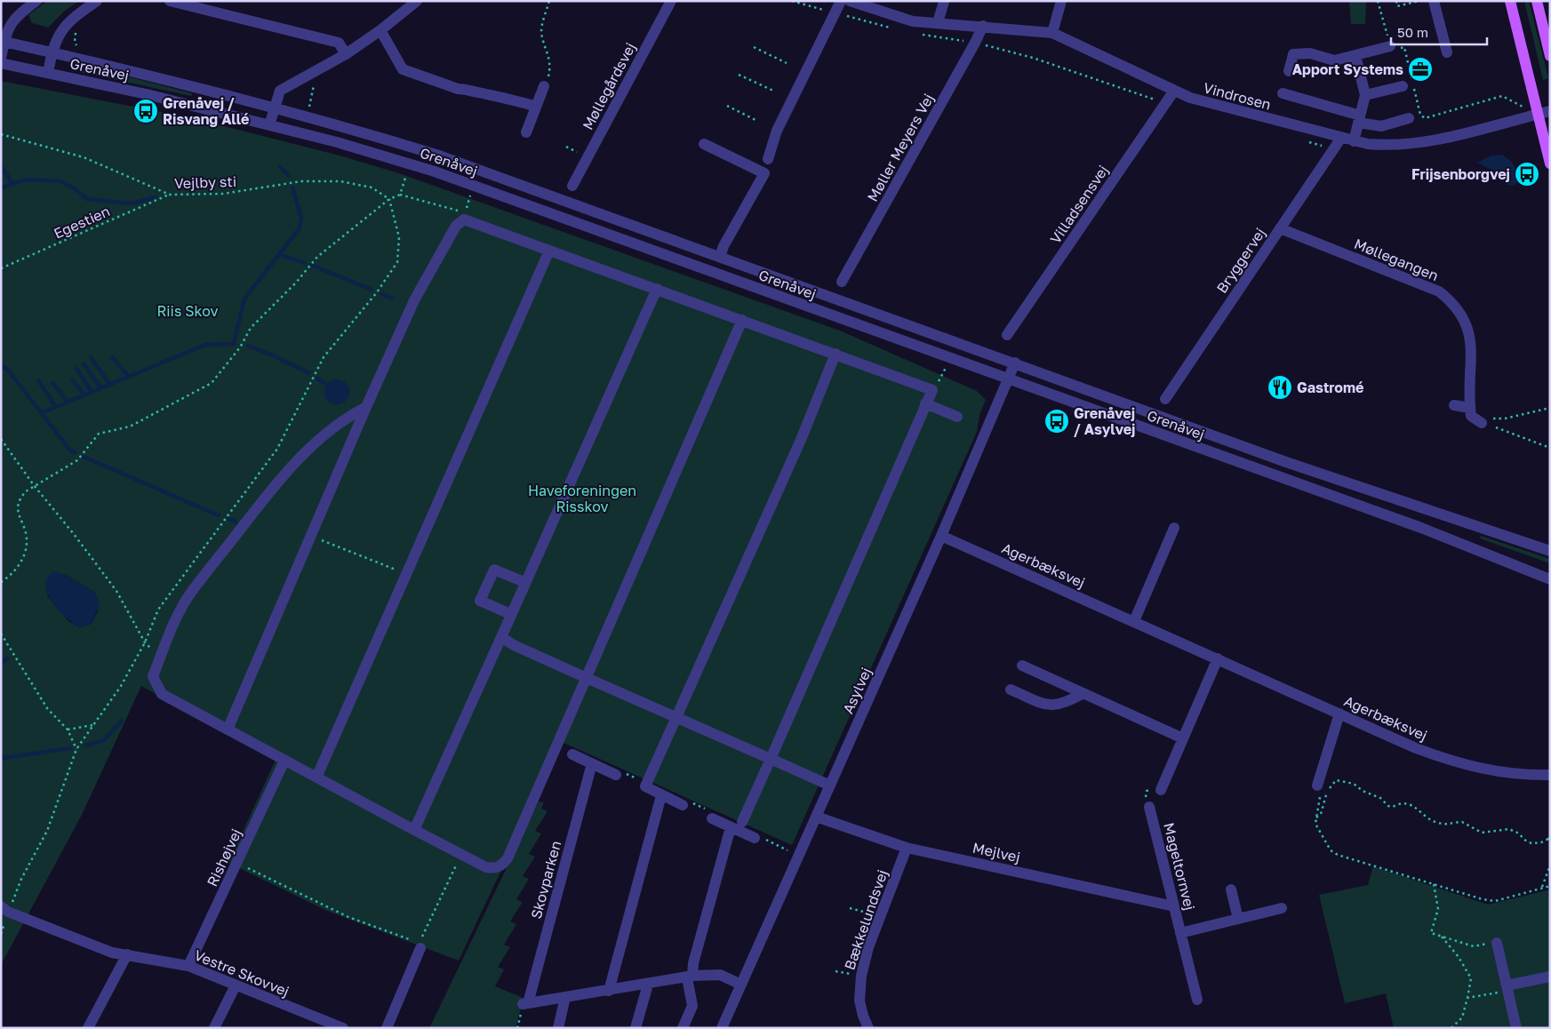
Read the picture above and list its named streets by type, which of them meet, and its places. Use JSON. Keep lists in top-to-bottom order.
{
  "streets": {
    "street": [
      "Grenåvej",
      "Møllegårdsvej",
      "Vindrosen",
      "Møller Meyers Vej",
      "Villadsensvej",
      "Møllegangen",
      "Bryggervej",
      "Agerbæksvej",
      "Asylvej",
      "Mejlvej",
      "Rishøjvej",
      "Mageltornvej",
      "Skovparken",
      "Bækkelundsvej",
      "Vestre Skovvej"
    ],
    "path": ["Vejlby sti", "Egestien"]
  },
  "crossings": [
    ["Grenåvej", "Asylvej"],
    ["Vindrosen", "Møller Meyers Vej"],
    ["Vindrosen", "Villadsensvej"],
    ["Vindrosen", "Bryggervej"],
    ["Vejlby sti", "Egestien"],
    ["Møllegangen", "Bryggervej"],
    ["Agerbæksvej", "Asylvej"],
    ["Asylvej", "Mejlvej"],
    ["Asylvej", "Skovparken"],
    ["Mejlvej", "Mageltornvej"],
    ["Mejlvej", "Bækkelundsvej"],
    ["Rishøjvej", "Vestre Skovvej"]
  ],
  "parks": ["Riis Skov", "Haveforeningen Risskov"],
  "places": {
    "office": ["Apport Systems"],
    "bus stop": ["Grenåvej / Risvang Allé", "Frijsenborgvej", "Grenåvej / Asylvej"],
    "restaurant": ["Gastromé"]
  },
  "scale_bar": "50 m"
}
